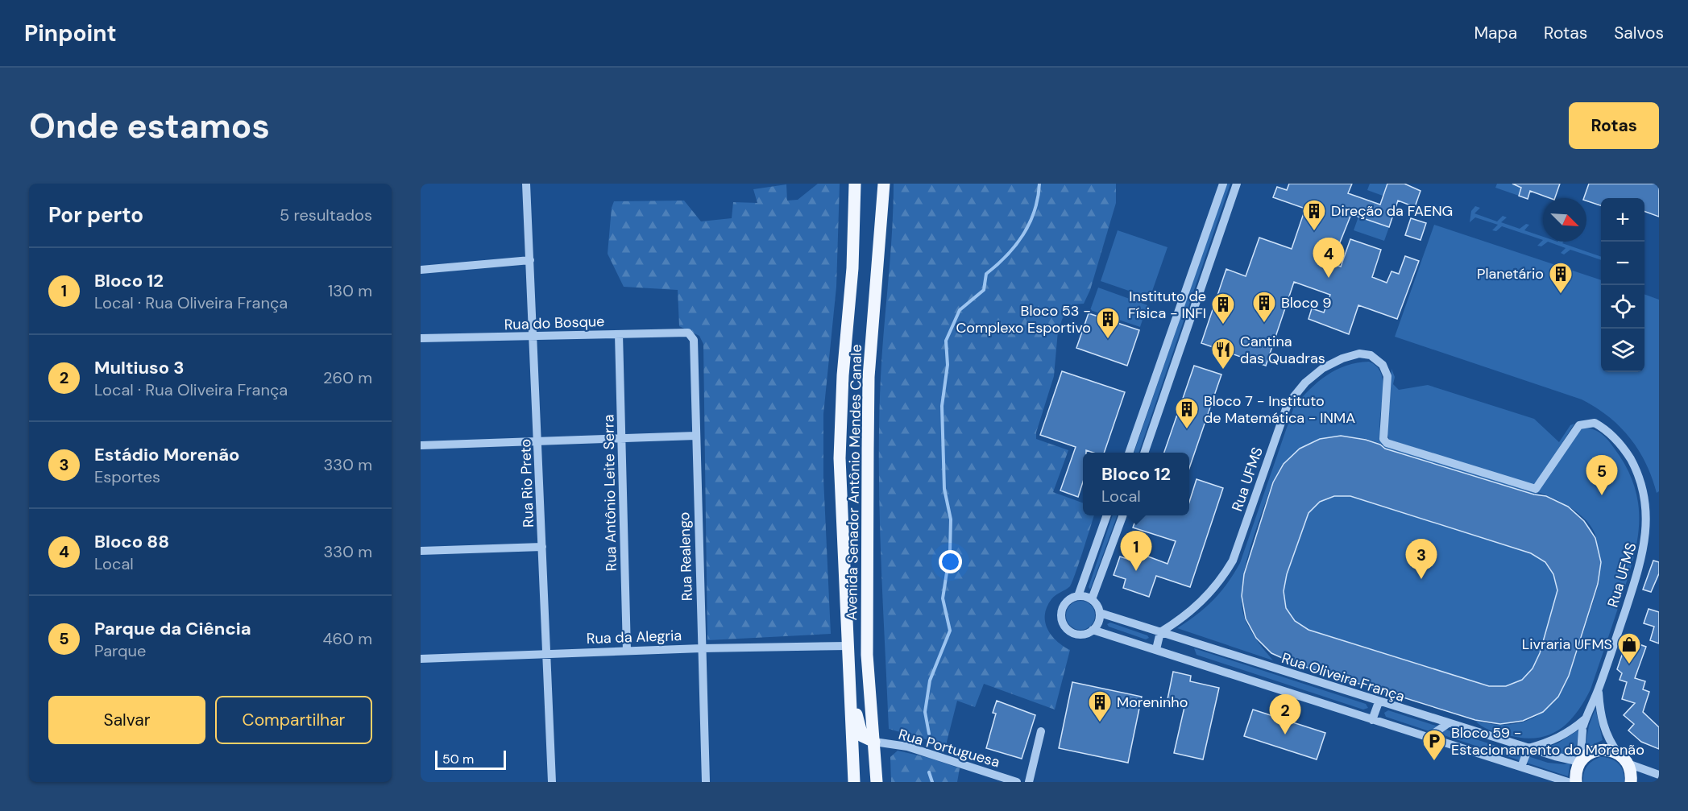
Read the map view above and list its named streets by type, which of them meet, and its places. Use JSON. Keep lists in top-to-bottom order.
{
  "streets": {
    "main road": ["Avenida Senador Antônio Mendes Canale"],
    "street": [
      "Rua do Bosque",
      "Rua UFMS",
      "Rua Rio Preto",
      "Rua Antônio Leite Serra",
      "Rua Realengo",
      "Rua da Alegria",
      "Rua Oliveira França",
      "Rua Portuguesa"
    ]
  },
  "crossings": [
    ["Rua do Bosque", "Rua Rio Preto"],
    ["Rua do Bosque", "Rua Antônio Leite Serra"],
    ["Rua do Bosque", "Rua Realengo"],
    ["Rua UFMS", "Rua Oliveira França"],
    ["Avenida Senador Antônio Mendes Canale", "Rua da Alegria"],
    ["Avenida Senador Antônio Mendes Canale", "Rua Portuguesa"],
    ["Rua Rio Preto", "Rua da Alegria"],
    ["Rua Antônio Leite Serra", "Rua da Alegria"],
    ["Rua Realengo", "Rua da Alegria"]
  ],
  "places": {
    "building": [
      "Direção da FAENG",
      "Planetário",
      "Bloco 9",
      "Instituto de Física - INFI",
      "Bloco 53 - Complexo Esportivo",
      "Bloco 7 - Instituto de Matemática - INMA",
      "Moreninho"
    ],
    "restaurant": ["Cantina das Quadras"],
    "shop": ["Livraria UFMS"],
    "parking": ["Bloco 59 - Estacionamento do Morenão"]
  },
  "scale_bar": "50 m",
  "north": "bottom right",
  "page": {
    "header": "Pinpoint",
    "nav": ["Mapa", "Rotas", "Salvos"],
    "buttons": [
      "Rotas",
      ["Salvar", "Compartilhar"]
    ],
    "title": "Onde estamos",
    "heading": ["Por perto", "5 resultados"],
    "map_buttons": ["+", "−"],
    "pins": [
      "4",
      "5",
      "1",
      "3",
      "2"
    ],
    "list": [
      {
        "mark": "1",
        "name": "Bloco 12",
        "note": "Local · Rua Oliveira França",
        "value": "130 m"
      },
      {
        "mark": "2",
        "name": "Multiuso 3",
        "note": "Local · Rua Oliveira França",
        "value": "260 m"
      },
      {
        "mark": "3",
        "name": "Estádio Morenão",
        "note": "Esportes",
        "value": "330 m"
      },
      {
        "mark": "4",
        "name": "Bloco 88",
        "note": "Local",
        "value": "330 m"
      },
      {
        "mark": "5",
        "name": "Parque da Ciência",
        "note": "Parque",
        "value": "460 m"
      }
    ],
    "popup": ["Bloco 12", "Local"],
    "scale": "50 m"
  }
}
